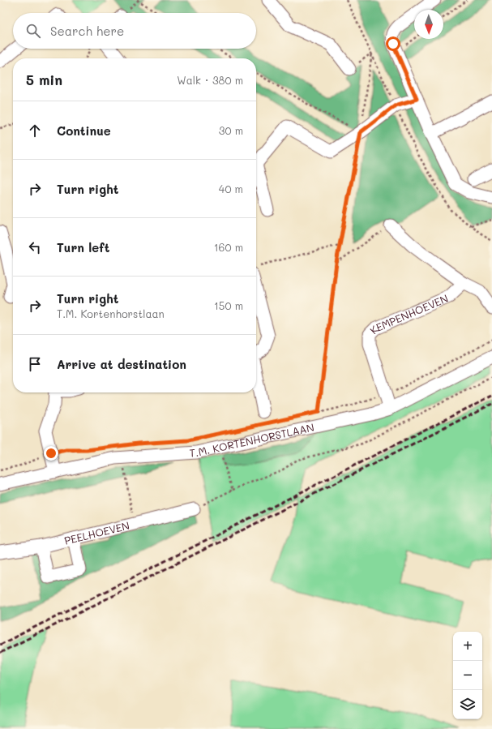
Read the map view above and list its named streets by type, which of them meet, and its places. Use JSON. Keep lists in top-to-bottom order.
{
  "streets": {
    "street": ["KEMPENHOEVEN", "T.M. KORTENHORSTLAAN", "PEELHOEVEN"]
  },
  "crossings": [
    ["KEMPENHOEVEN", "T.M. KORTENHORSTLAAN"]
  ],
  "north": "bottom",
  "page": {
    "search": "Search here",
    "heading": ["5 min", "Walk · 380 m"],
    "list": [
      ["Continue", "30 m"],
      ["Turn right", "40 m"],
      ["Turn left", "160 m"],
      ["Turn right", "T.M. Kortenhorstlaan", "150 m"],
      "Arrive at destination"
    ],
    "map_buttons": ["+", "−"]
  }
}
